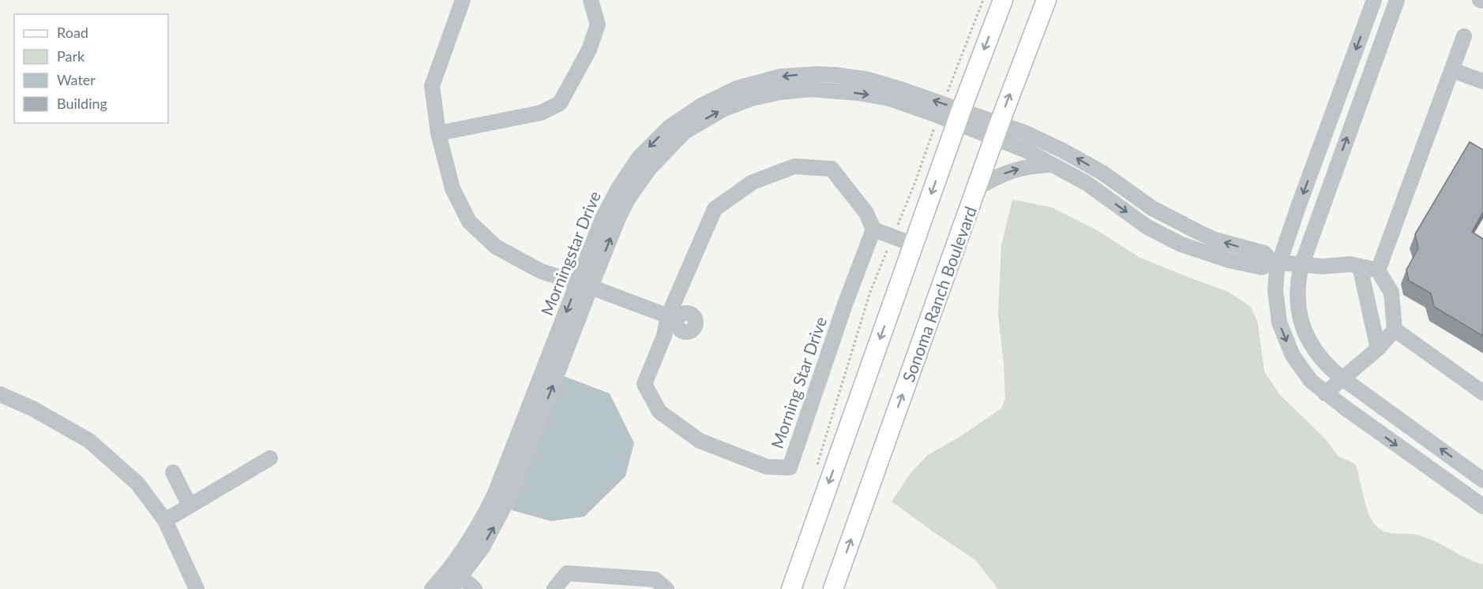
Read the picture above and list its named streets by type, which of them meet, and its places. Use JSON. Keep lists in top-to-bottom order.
{
  "streets": {
    "main road": ["Sonoma Ranch Boulevard"],
    "street": ["Morningstar Drive", "Morning Star Drive"]
  },
  "crossings": [
    ["Morningstar Drive", "Sonoma Ranch Boulevard"]
  ],
  "legend": [
    "Road",
    "Park",
    "Water",
    "Building"
  ]
}
